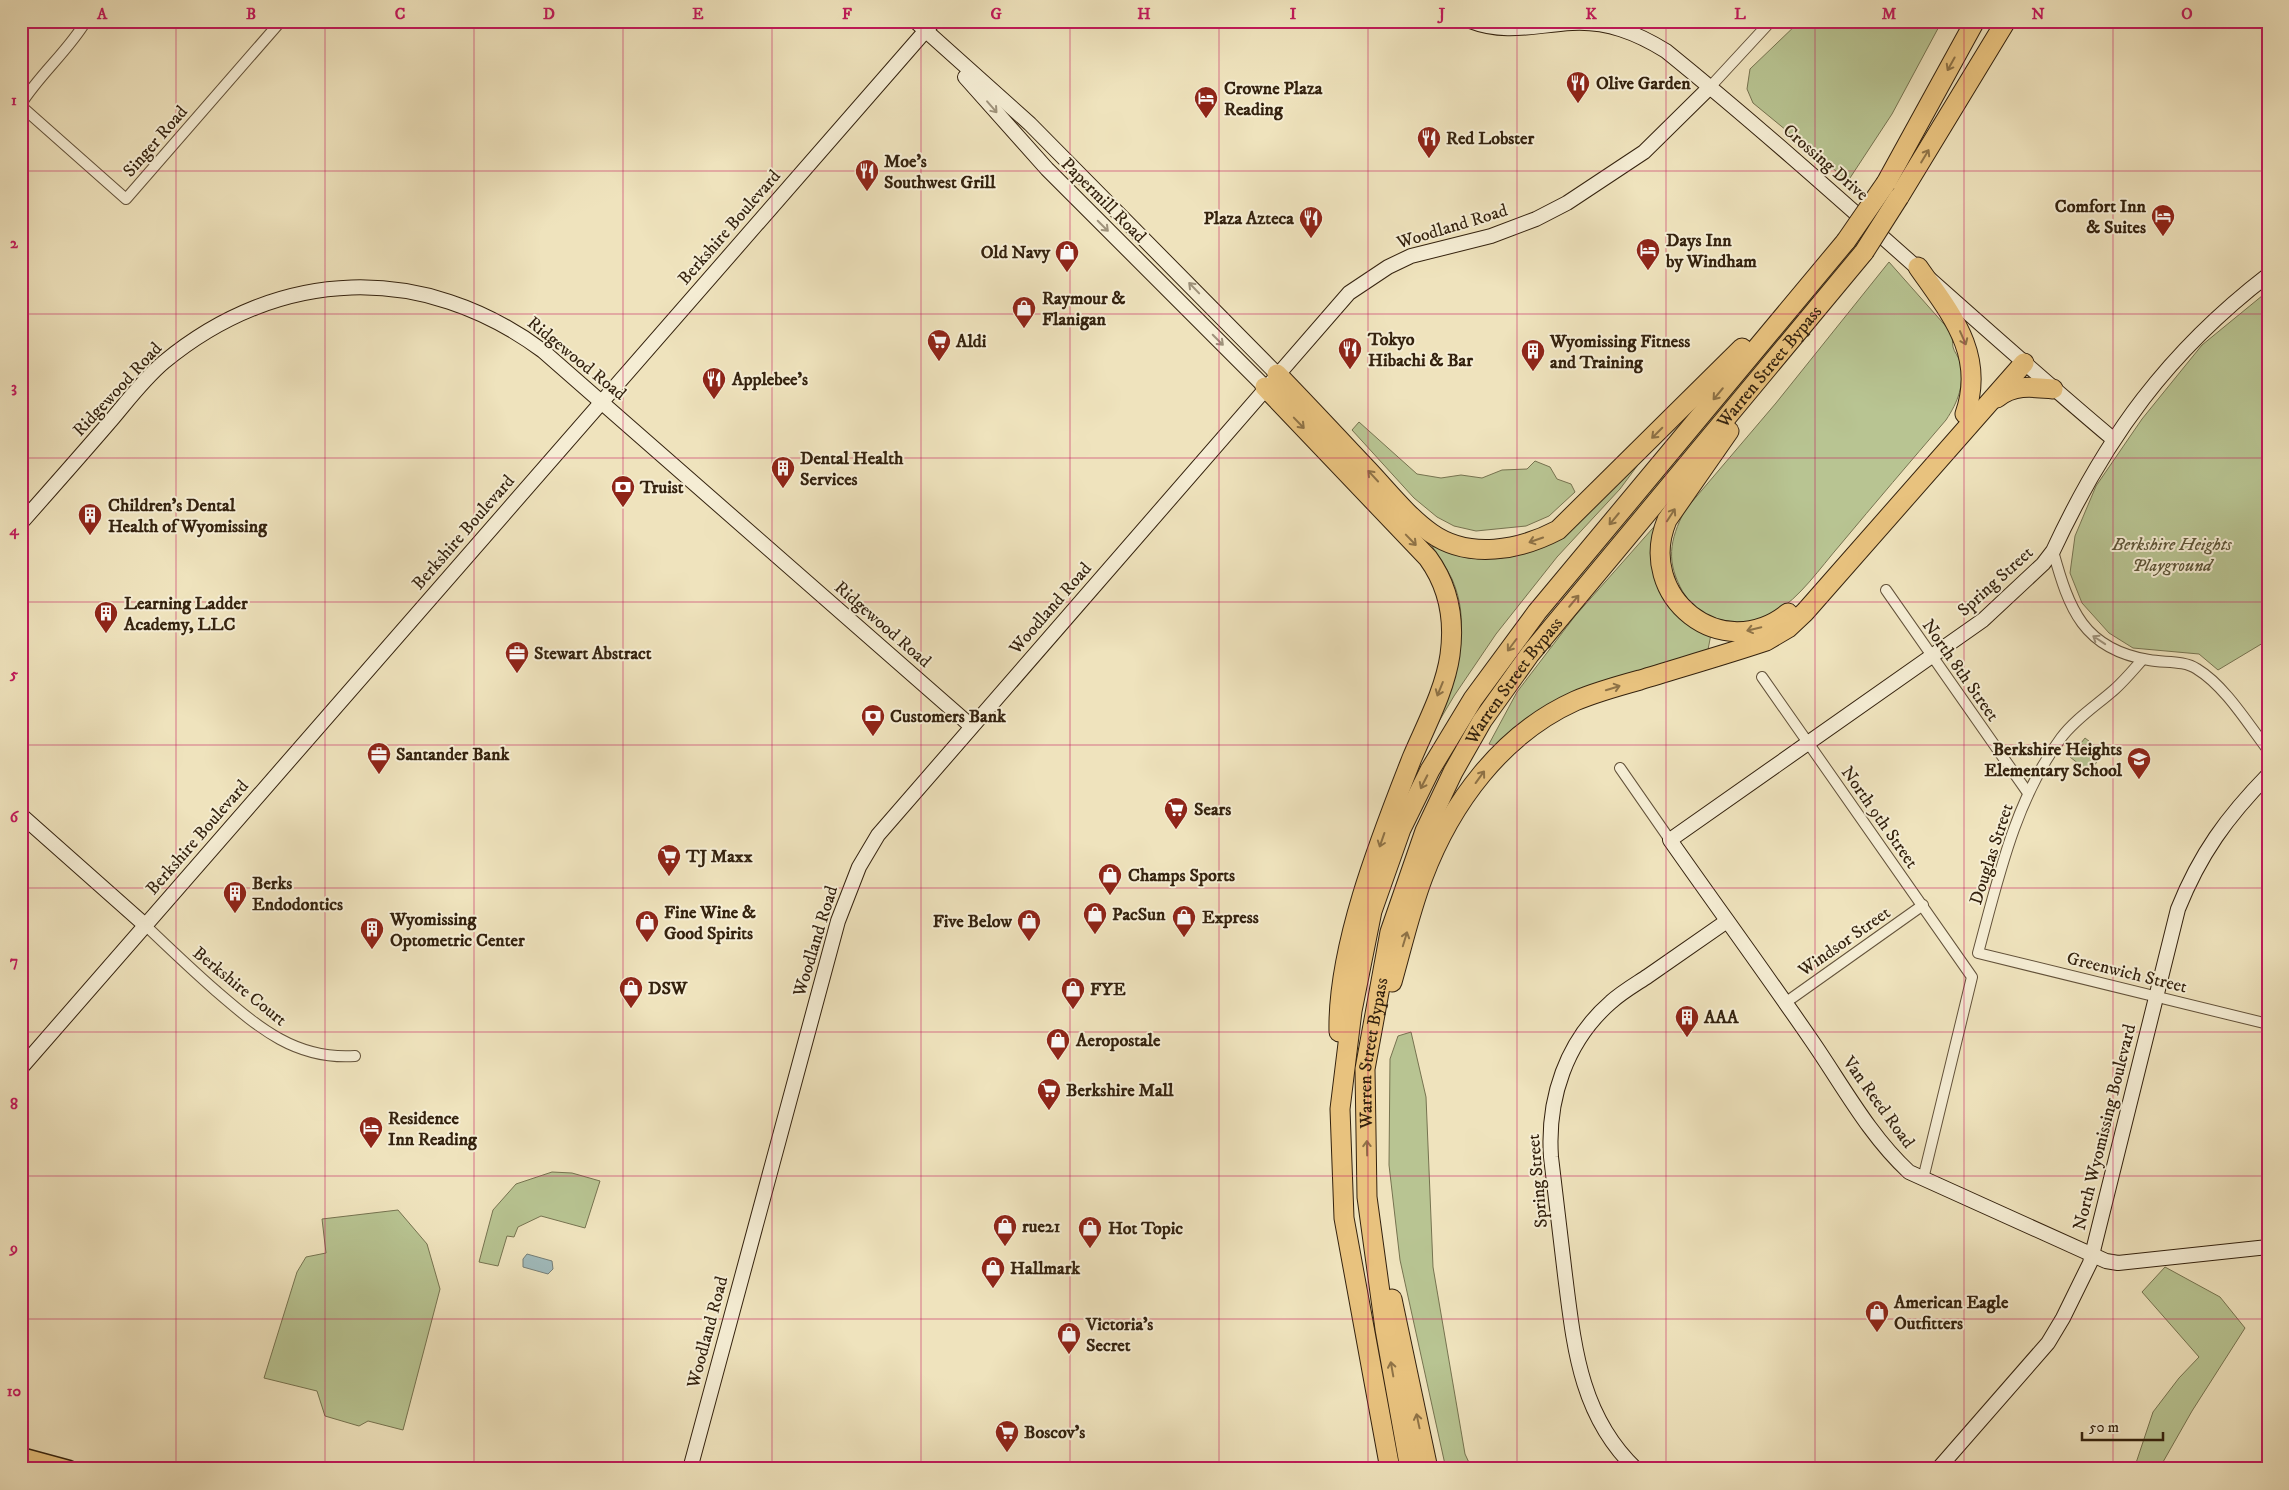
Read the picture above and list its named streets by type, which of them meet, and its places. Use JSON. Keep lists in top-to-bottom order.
{
  "streets": {
    "highway": ["Warren Street Bypass"],
    "street": [
      "Singer Road",
      "Crossing Drive",
      "Papermill Road",
      "Woodland Road",
      "Berkshire Boulevard",
      "Ridgewood Road",
      "Spring Street",
      "North 8th Street",
      "North 9th Street",
      "Douglas Street",
      "Windsor Street",
      "Greenwich Street",
      "Berkshire Court",
      "Van Reed Road",
      "North Wyomissing Boulevard"
    ]
  },
  "crossings": [
    ["Crossing Drive", "Woodland Road"],
    ["Crossing Drive", "Spring Street"],
    ["Papermill Road", "Woodland Road"],
    ["Papermill Road", "Berkshire Boulevard"],
    ["Woodland Road", "Ridgewood Road"],
    ["Berkshire Boulevard", "Ridgewood Road"],
    ["Berkshire Boulevard", "Berkshire Court"],
    ["Spring Street", "North 8th Street"],
    ["Spring Street", "North 9th Street"],
    ["Spring Street", "Van Reed Road"],
    ["North 8th Street", "Douglas Street"],
    ["North 9th Street", "Windsor Street"],
    ["North 9th Street", "Van Reed Road"],
    ["Douglas Street", "Greenwich Street"],
    ["Windsor Street", "Van Reed Road"],
    ["Greenwich Street", "North Wyomissing Boulevard"],
    ["Van Reed Road", "North Wyomissing Boulevard"]
  ],
  "parks": ["Berkshire Heights Playground"],
  "places": {
    "restaurant": [
      "Olive Garden",
      "Red Lobster",
      "Moe's Southwest Grill",
      "Plaza Azteca",
      "Tokyo Hibachi & Bar",
      "Applebee's"
    ],
    "hotel": [
      "Crowne Plaza Reading",
      "Comfort Inn & Suites",
      "Days Inn by Windham",
      "Residence Inn Reading"
    ],
    "shop": [
      "Old Navy",
      "Raymour & Flanigan",
      "Champs Sports",
      "PacSun",
      "Express",
      "Five Below",
      "Fine Wine & Good Spirits",
      "DSW",
      "FYE",
      "Aeropostale",
      "rue21",
      "Hot Topic",
      "Hallmark",
      "American Eagle Outfitters",
      "Victoria's Secret"
    ],
    "supermarket": [
      "Aldi",
      "Sears",
      "TJ Maxx",
      "Berkshire Mall",
      "Boscov's"
    ],
    "building": [
      "Wyomissing Fitness and Training",
      "Dental Health Services",
      "Children's Dental Health of Wyomissing",
      "Learning Ladder Academy, LLC",
      "Berks Endodontics",
      "Wyomissing Optometric Center",
      "AAA"
    ],
    "bank": ["Truist", "Customers Bank"],
    "office": ["Stewart Abstract", "Santander Bank"],
    "school or university": ["Berkshire Heights Elementary School"]
  },
  "scale_bar": "50 m",
  "grid": {
    "columns": [
      "A",
      "B",
      "C",
      "D",
      "E",
      "F",
      "G",
      "H",
      "I",
      "J",
      "K",
      "L",
      "M",
      "N",
      "O"
    ],
    "rows": [
      "1",
      "2",
      "3",
      "4",
      "5",
      "6",
      "7",
      "8",
      "9",
      "10"
    ]
  }
}
